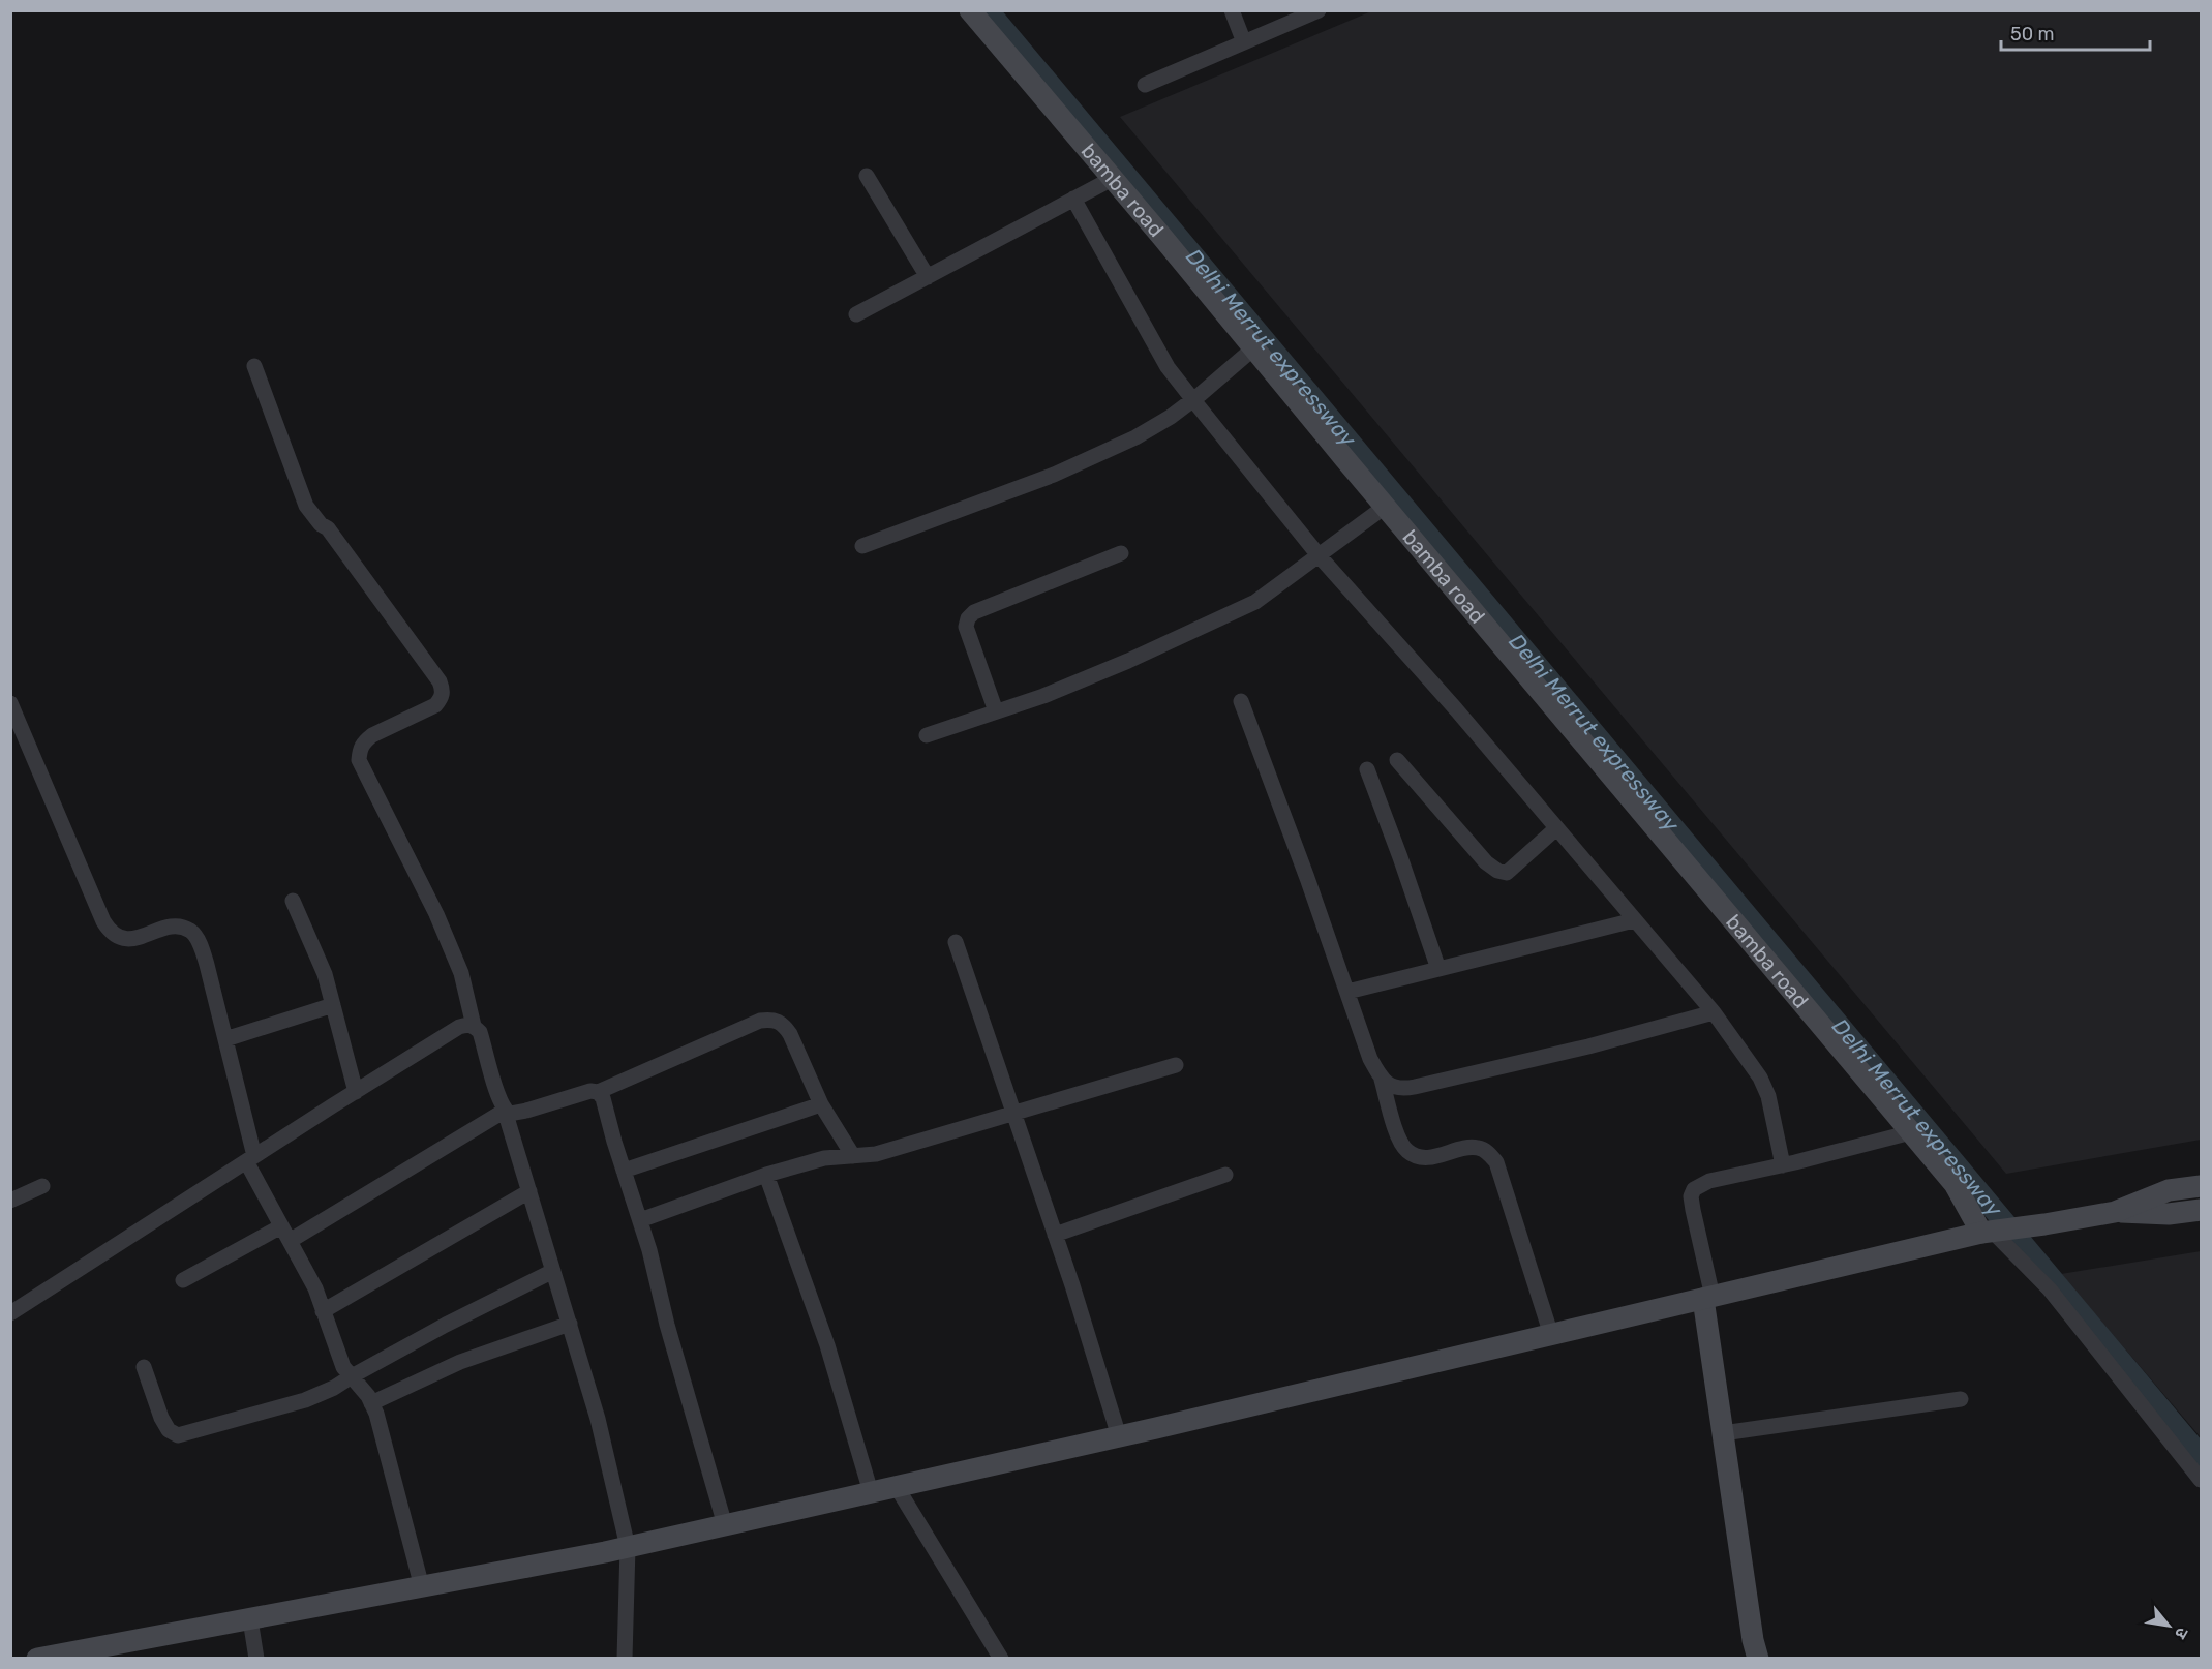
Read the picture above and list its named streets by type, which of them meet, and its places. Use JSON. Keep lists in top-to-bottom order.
{
  "streets": {
    "main road": ["bamba road"]
  },
  "water": ["Delhi Merrut expressway"],
  "scale_bar": "50 m",
  "north": "bottom right"
}
